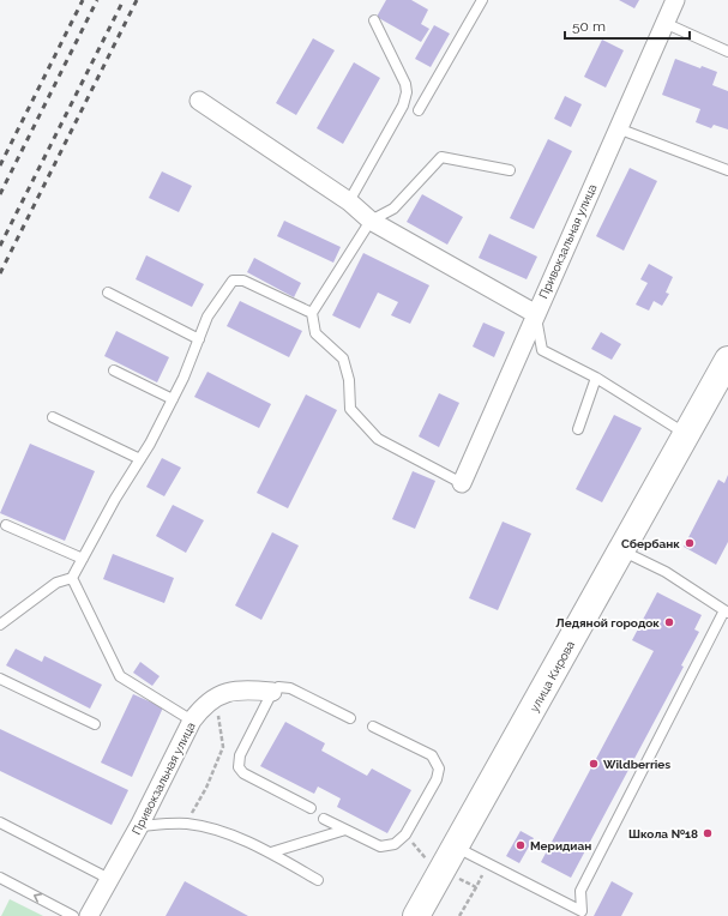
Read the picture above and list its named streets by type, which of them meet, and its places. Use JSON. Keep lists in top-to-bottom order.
{
  "streets": {
    "main road": ["улица Кирова"],
    "street": ["Привокзальная улица"]
  },
  "places": [
    "Сбербанк",
    "Ледяной городок",
    "Wildberries",
    "Школа №18",
    "Меридиан"
  ],
  "scale_bar": "50 m"
}
